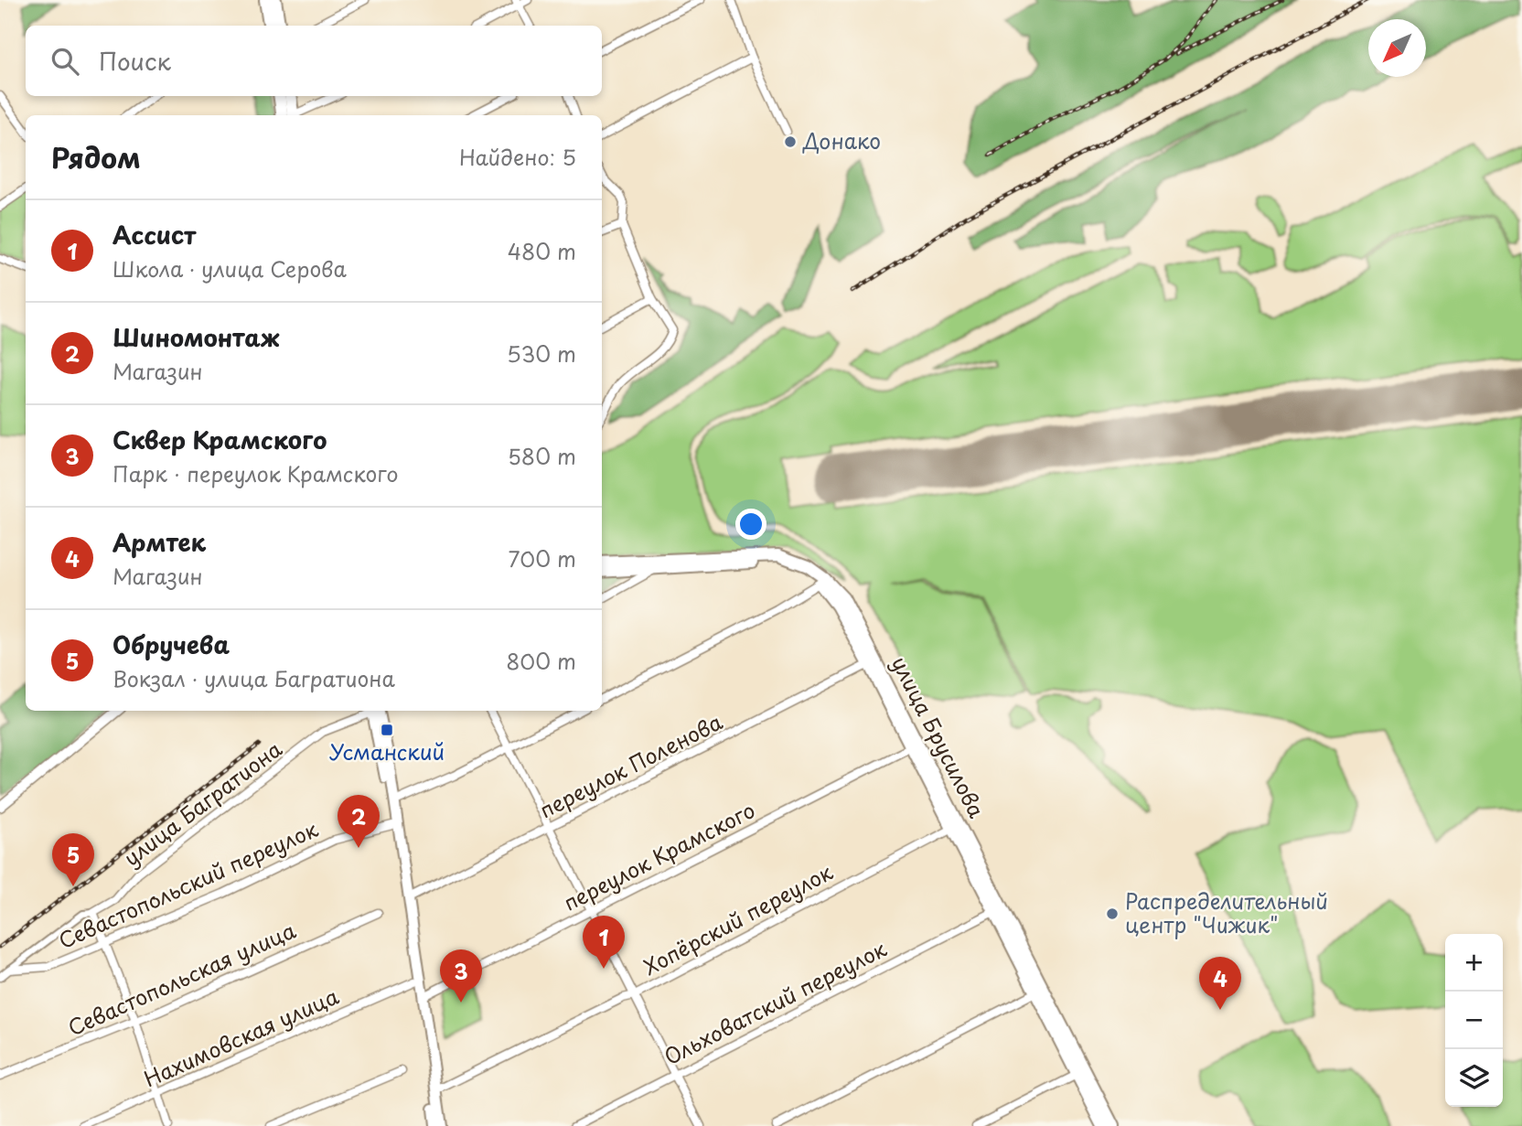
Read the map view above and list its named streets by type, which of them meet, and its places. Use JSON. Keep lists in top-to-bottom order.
{
  "streets": {
    "main road": ["улица Брусилова"],
    "street": [
      "переулок Поленова",
      "улица Багратиона",
      "переулок Крамского",
      "Севастопольский переулок",
      "Хопёрский переулок",
      "Севастопольская улица",
      "Ольховатский переулок",
      "Нахимовская улица"
    ]
  },
  "crossings": [
    ["улица Брусилова", "переулок Поленова"],
    ["улица Брусилова", "переулок Крамского"],
    ["улица Брусилова", "Хопёрский переулок"],
    ["улица Брусилова", "Ольховатский переулок"],
    ["улица Багратиона", "Севастопольский переулок"]
  ],
  "places": {
    "other": ["Донако", "Распределительный центр \"Чижик\""],
    "transit": ["Усманский"]
  },
  "north": "bottom left",
  "page": {
    "search": "Поиск",
    "heading": ["Рядом", "Найдено: 5"],
    "list": [
      {
        "mark": "1",
        "name": "Ассист",
        "note": "Школа · улица Серова",
        "value": "480 m"
      },
      {
        "mark": "2",
        "name": "Шиномонтаж",
        "note": "Магазин",
        "value": "530 m"
      },
      {
        "mark": "3",
        "name": "Сквер Крамского",
        "note": "Парк · переулок Крамского",
        "value": "580 m"
      },
      {
        "mark": "4",
        "name": "Армтек",
        "note": "Магазин",
        "value": "700 m"
      },
      {
        "mark": "5",
        "name": "Обручева",
        "note": "Вокзал · улица Багратиона",
        "value": "800 m"
      }
    ],
    "pins": [
      "2",
      "5",
      "1",
      "3",
      "4"
    ],
    "map_buttons": ["+", "−"]
  }
}
